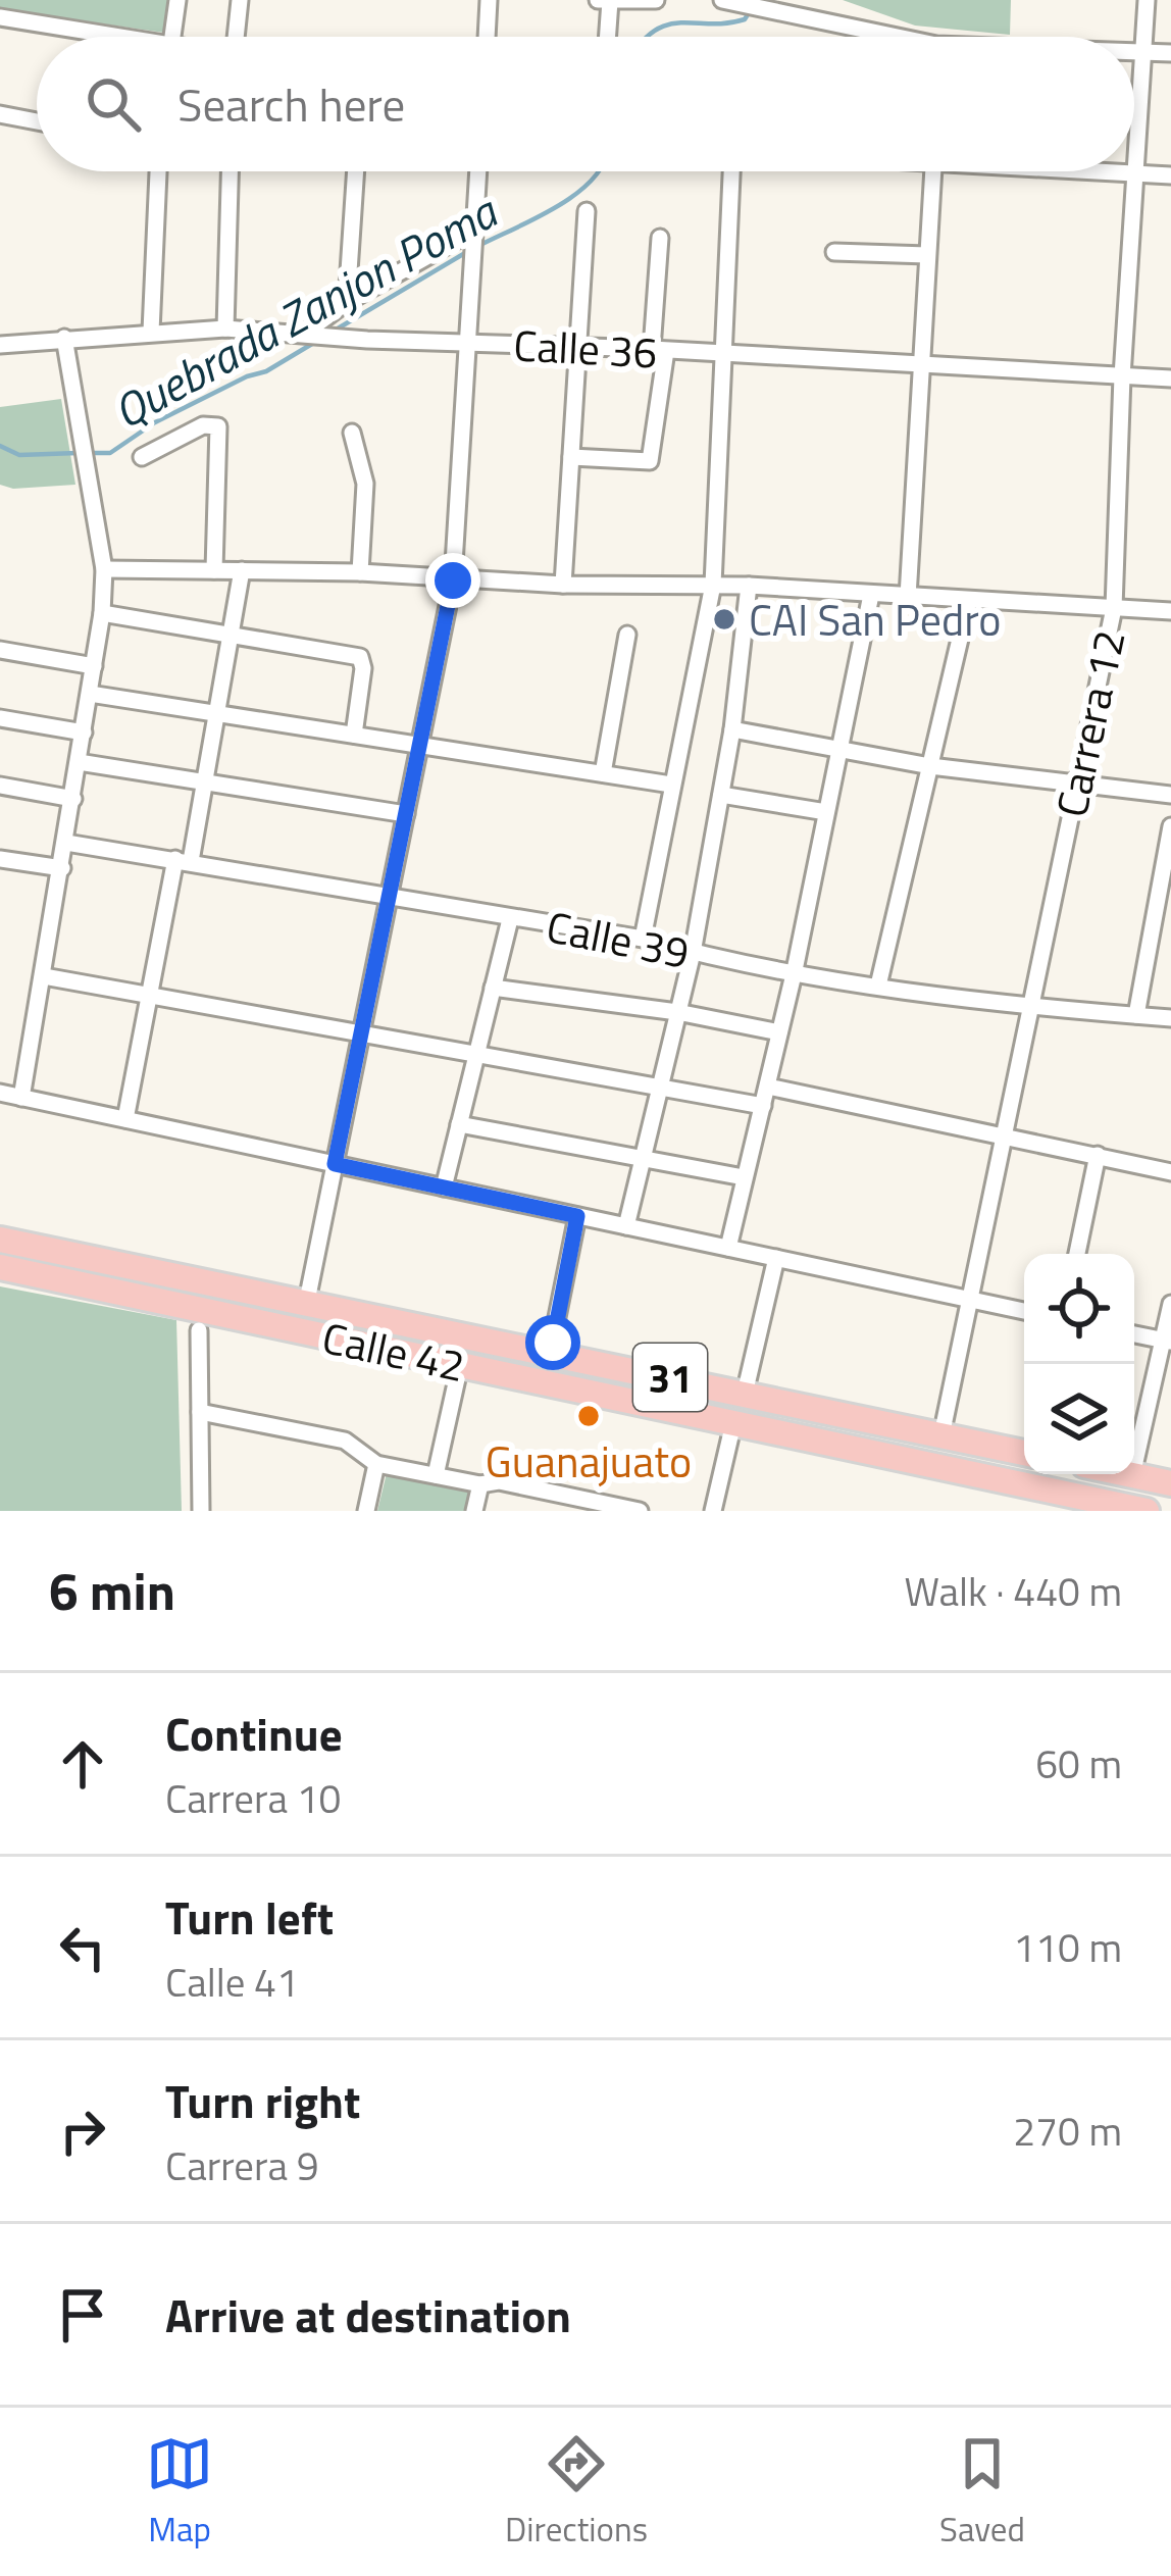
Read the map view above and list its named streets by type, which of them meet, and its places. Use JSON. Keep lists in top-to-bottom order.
{
  "streets": {
    "main road": ["Calle 42", "31"],
    "street": ["Calle 36", "Carrera 12", "Calle 39"]
  },
  "crossings": [
    ["Calle 36", "Carrera 12"],
    ["Carrera 12", "Calle 39"],
    ["Carrera 12", "Calle 42"]
  ],
  "water": ["Quebrada Zanjon Poma"],
  "places": ["CAI San Pedro", "Guanajuato"],
  "page": {
    "search": "Search here",
    "heading": ["6 min", "Walk · 440 m"],
    "list": [
      ["Continue", "Carrera 10", "60 m"],
      ["Turn left", "Calle 41", "110 m"],
      ["Turn right", "Carrera 9", "270 m"],
      "Arrive at destination"
    ],
    "nav": ["Map", "Directions", "Saved"]
  }
}
